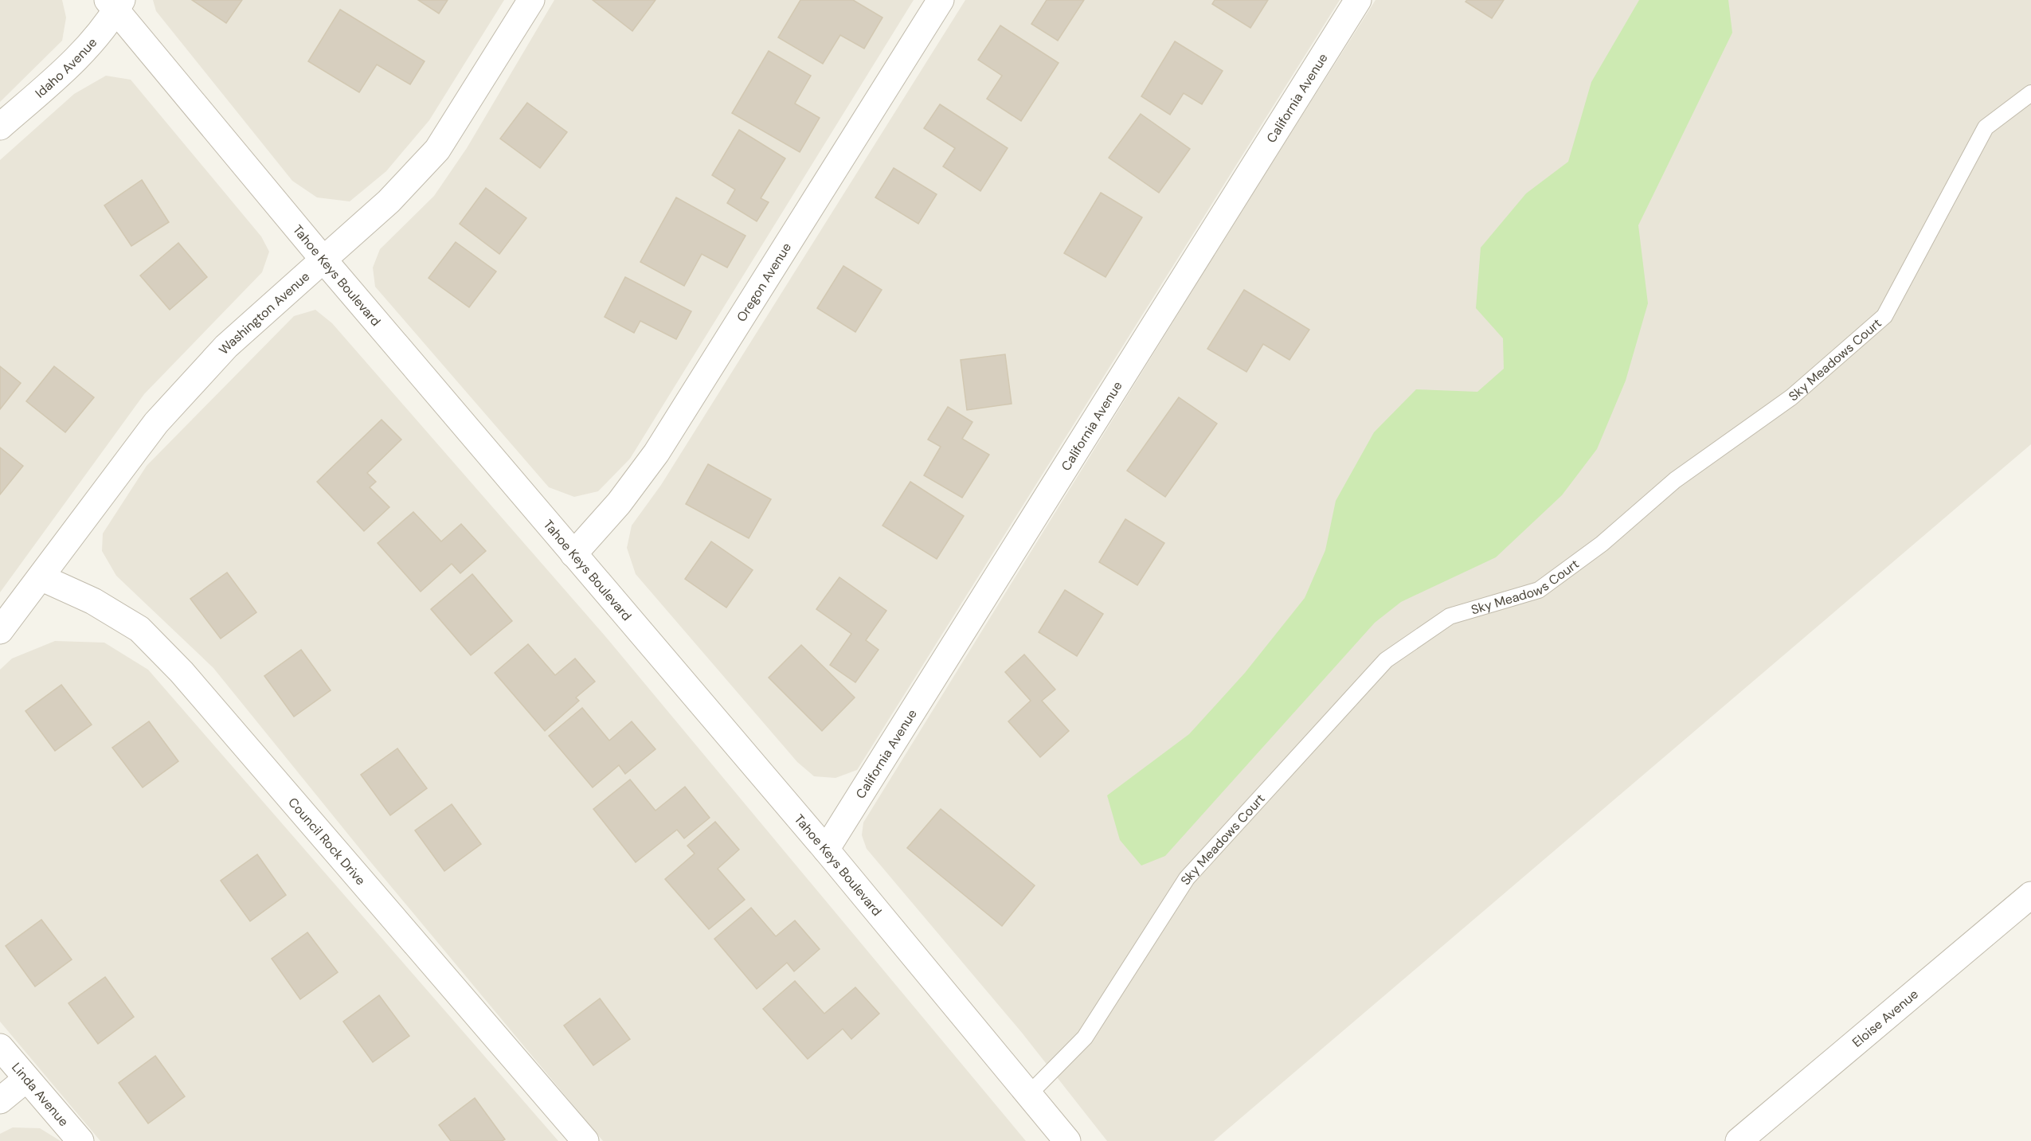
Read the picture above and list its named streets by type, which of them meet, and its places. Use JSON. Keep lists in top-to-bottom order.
{
  "streets": {
    "street": [
      "Idaho Avenue",
      "California Avenue",
      "Tahoe Keys Boulevard",
      "Oregon Avenue",
      "Washington Avenue",
      "Council Rock Drive",
      "Eloise Avenue",
      "Linda Avenue"
    ],
    "lane": ["Sky Meadows Court"]
  },
  "crossings": [
    ["Idaho Avenue", "Tahoe Keys Boulevard"],
    ["California Avenue", "Tahoe Keys Boulevard"],
    ["Tahoe Keys Boulevard", "Oregon Avenue"],
    ["Tahoe Keys Boulevard", "Washington Avenue"],
    ["Tahoe Keys Boulevard", "Sky Meadows Court"],
    ["Washington Avenue", "Council Rock Drive"]
  ]
}
